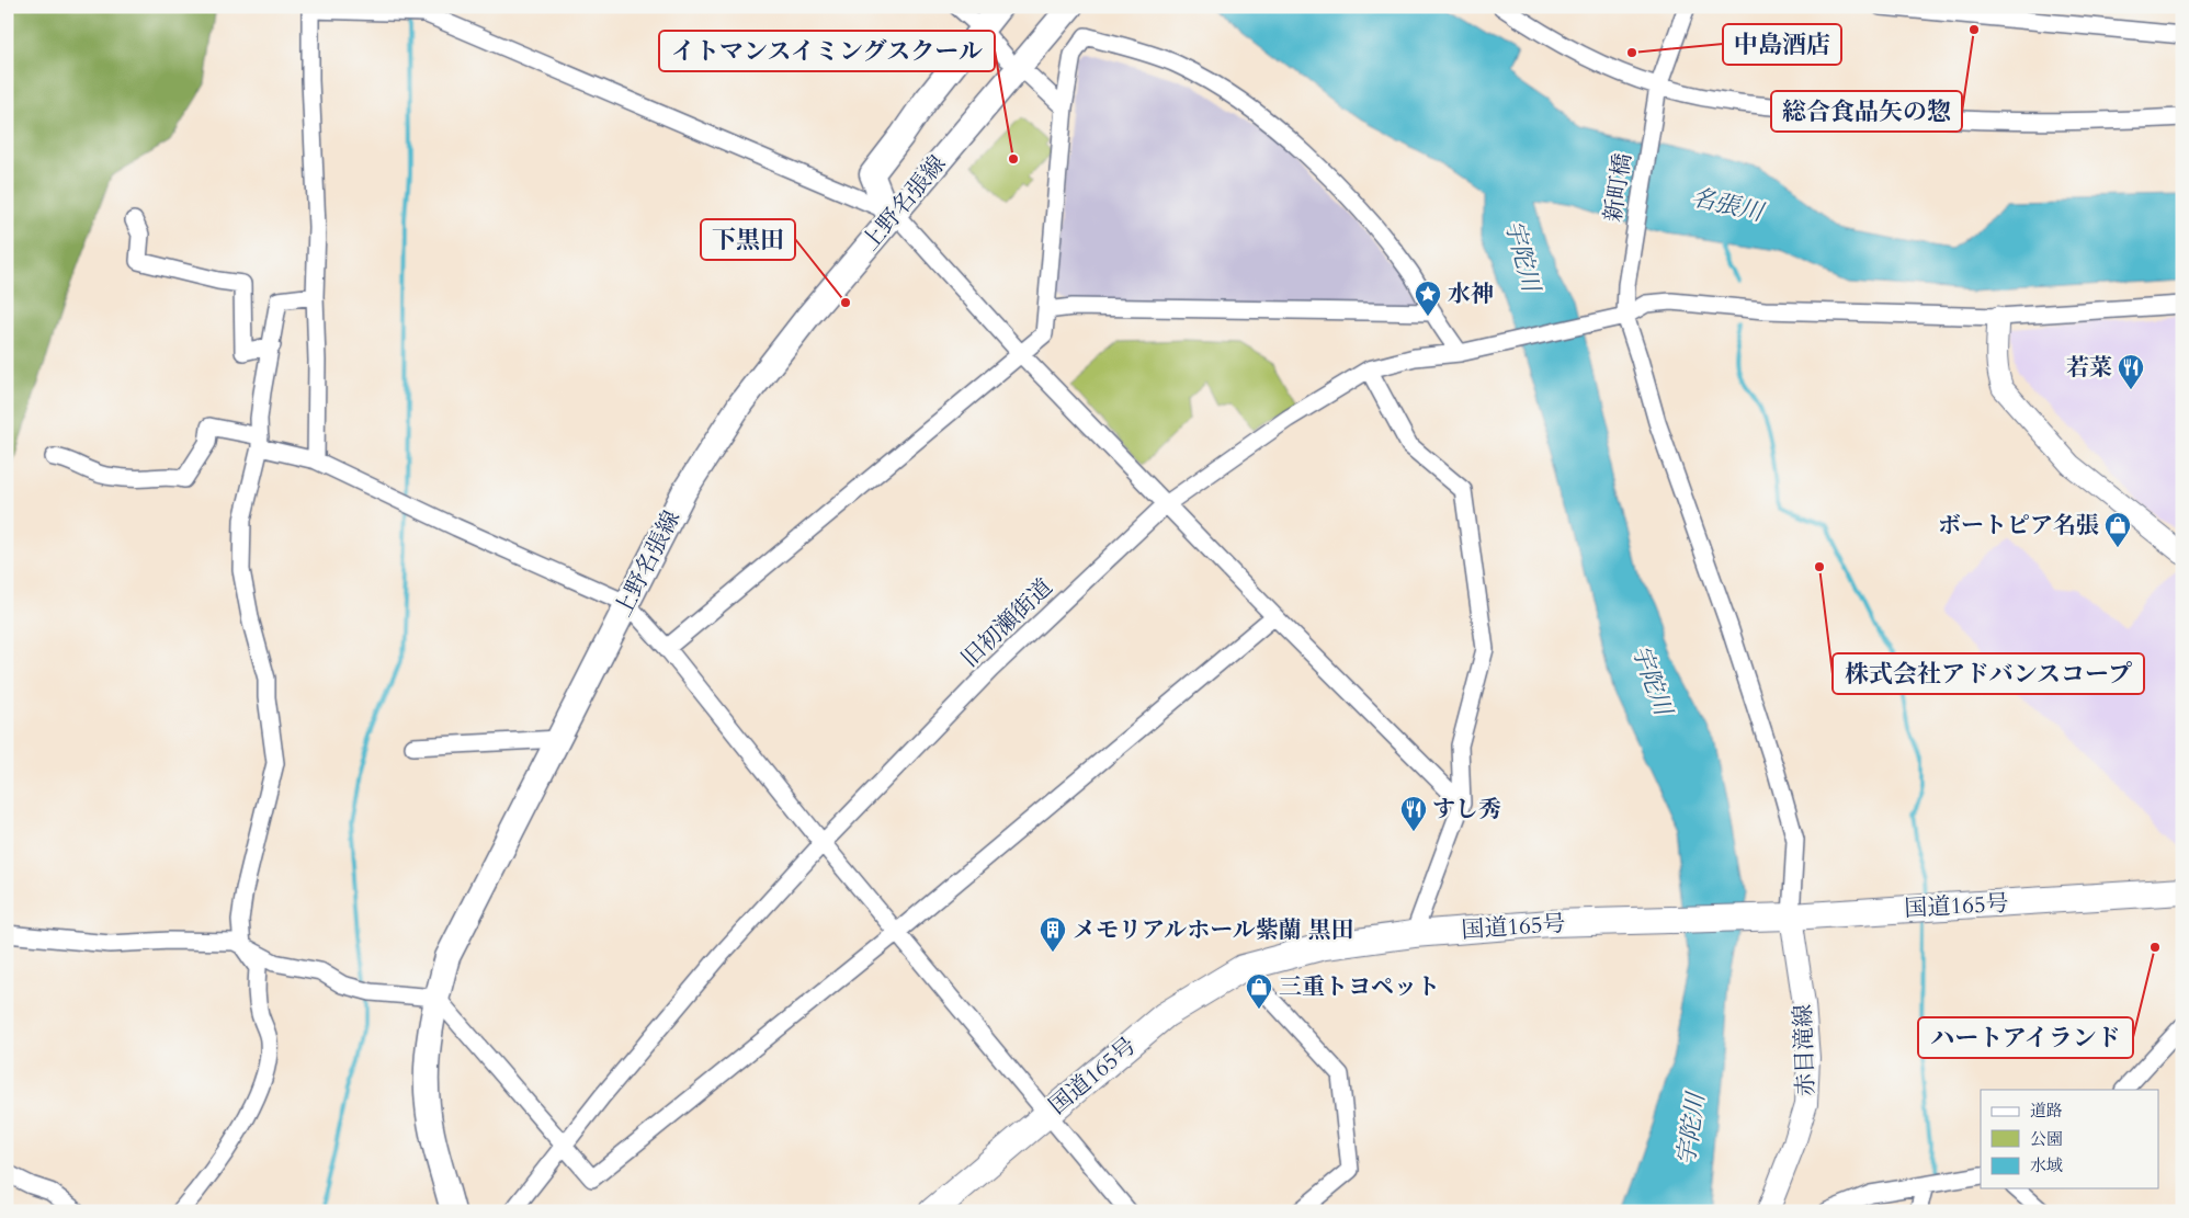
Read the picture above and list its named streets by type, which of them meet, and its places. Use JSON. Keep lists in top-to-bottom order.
{
  "streets": {
    "highway": ["国道165号"],
    "main road": ["上野名張線", "赤目滝線"],
    "street": ["新町橋", "旧初瀬街道"]
  },
  "crossings": [
    ["新町橋", "旧初瀬街道"],
    ["国道165号", "赤目滝線"]
  ],
  "water": ["名張川", "宇陀川"],
  "places": {
    "other": [
      "総合食品矢の惣",
      "中島酒店",
      "イトマンスイミングスクール",
      "下黒田",
      "株式会社アドバンスコープ",
      "ハートアイランド"
    ],
    "place": ["水神"],
    "restaurant": ["若菜", "すし秀"],
    "shop": ["ボートピア名張", "三重トヨペット"],
    "building": ["メモリアルホール紫蘭 黒田"]
  },
  "legend": ["道路", "公園", "水域"]
}
